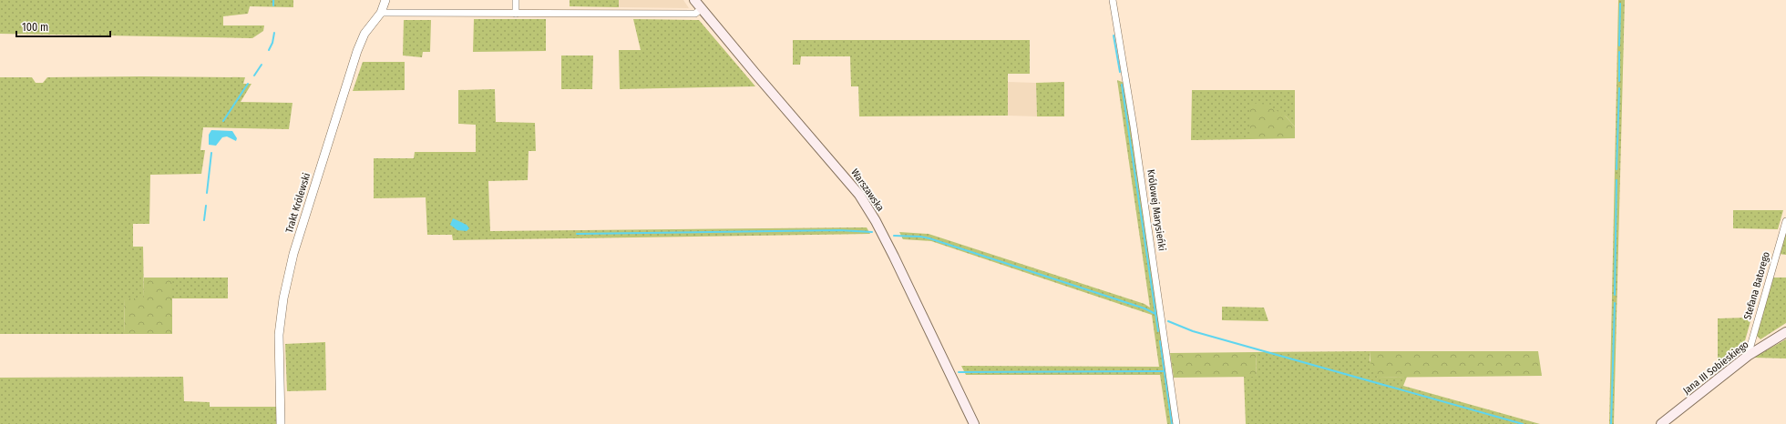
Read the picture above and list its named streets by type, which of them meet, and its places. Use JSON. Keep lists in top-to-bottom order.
{
  "streets": {
    "main road": ["Warszawska", "Jana III Sobieskiego"],
    "street": ["Trakt Królewski", "Królowej Marysieńki", "Stefana Batorego"]
  },
  "crossings": [
    ["Stefana Batorego", "Jana III Sobieskiego"]
  ],
  "scale_bar": "100 m"
}
